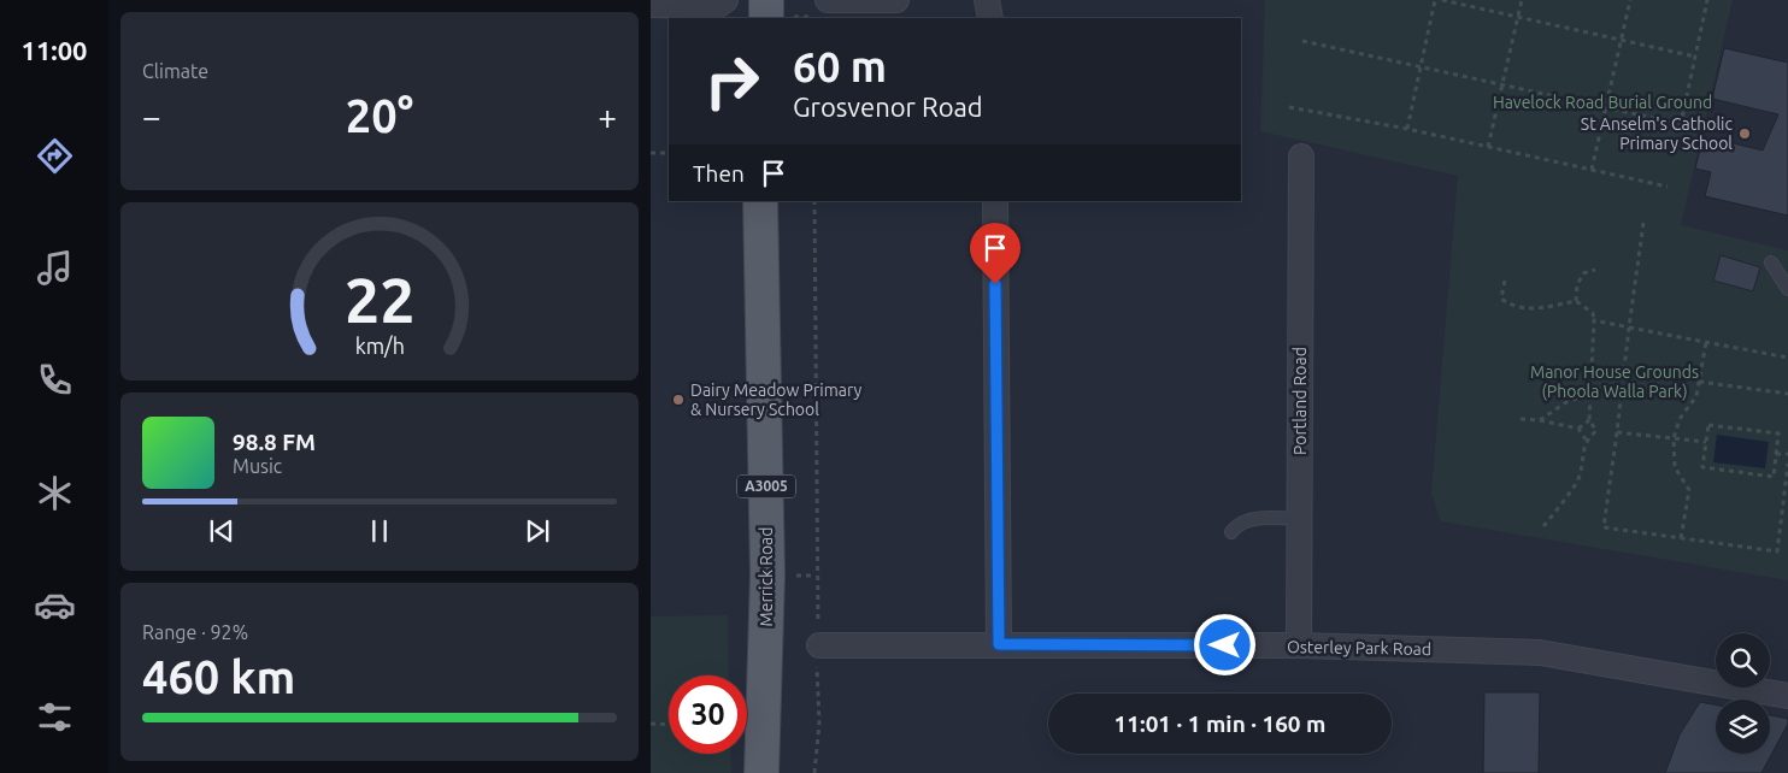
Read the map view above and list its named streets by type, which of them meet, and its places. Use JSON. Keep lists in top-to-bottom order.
{
  "streets": {
    "main road": ["A3005", "Merrick Road"],
    "street": ["Portland Road", "Osterley Park Road"]
  },
  "crossings": [
    ["Portland Road", "Osterley Park Road"]
  ],
  "parks": ["Havelock Road Burial Ground", "Manor House Grounds (Phoola Walla Park)"],
  "places": ["St Anselm's Catholic Primary School", "Dairy Meadow Primary & Nursery School"],
  "page": {
    "tabs": "11:00",
    "tile": [
      "Climate",
      ["Range · 92%", "460 km"]
    ],
    "turn": ["60 m", "Grosvenor Road"],
    "heat": ["−", "20°", "+"],
    "then": "Then",
    "song": ["98.8 FM", "Music"],
    "limit": "30",
    "trip": "11:01 · 1 min · 160 m",
    "gauge": ["22", "km/h"]
  }
}
